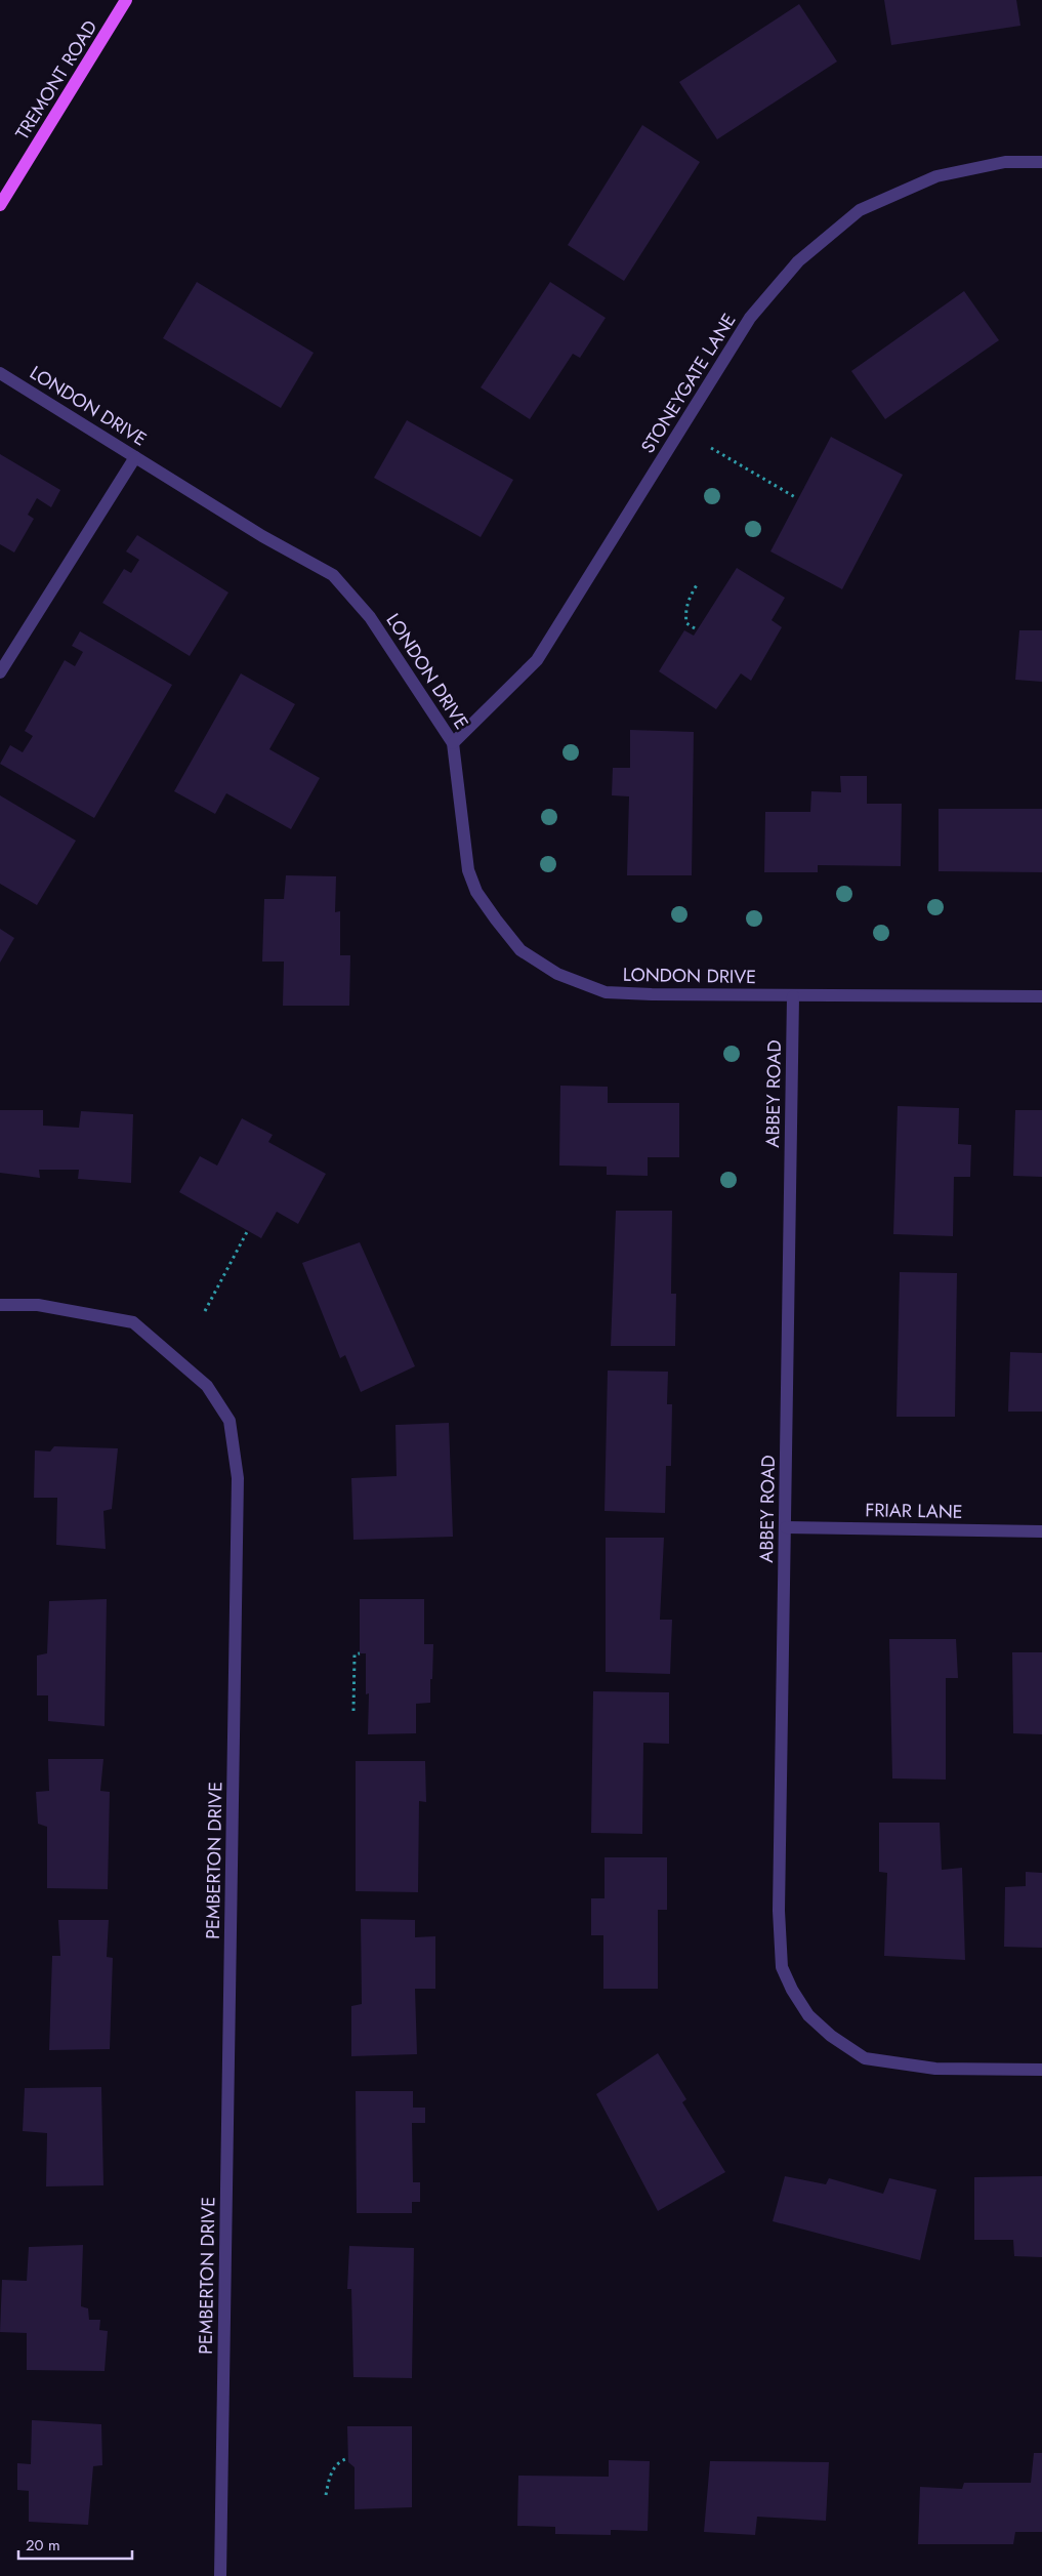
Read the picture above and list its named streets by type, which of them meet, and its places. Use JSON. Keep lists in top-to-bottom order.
{
  "streets": {
    "main road": ["TREMONT ROAD"],
    "street": [
      "STONEYGATE LANE",
      "LONDON DRIVE",
      "ABBEY ROAD",
      "FRIAR LANE",
      "PEMBERTON DRIVE"
    ]
  },
  "crossings": [
    ["STONEYGATE LANE", "LONDON DRIVE"],
    ["LONDON DRIVE", "ABBEY ROAD"],
    ["ABBEY ROAD", "FRIAR LANE"]
  ],
  "scale_bar": "20 m"
}
